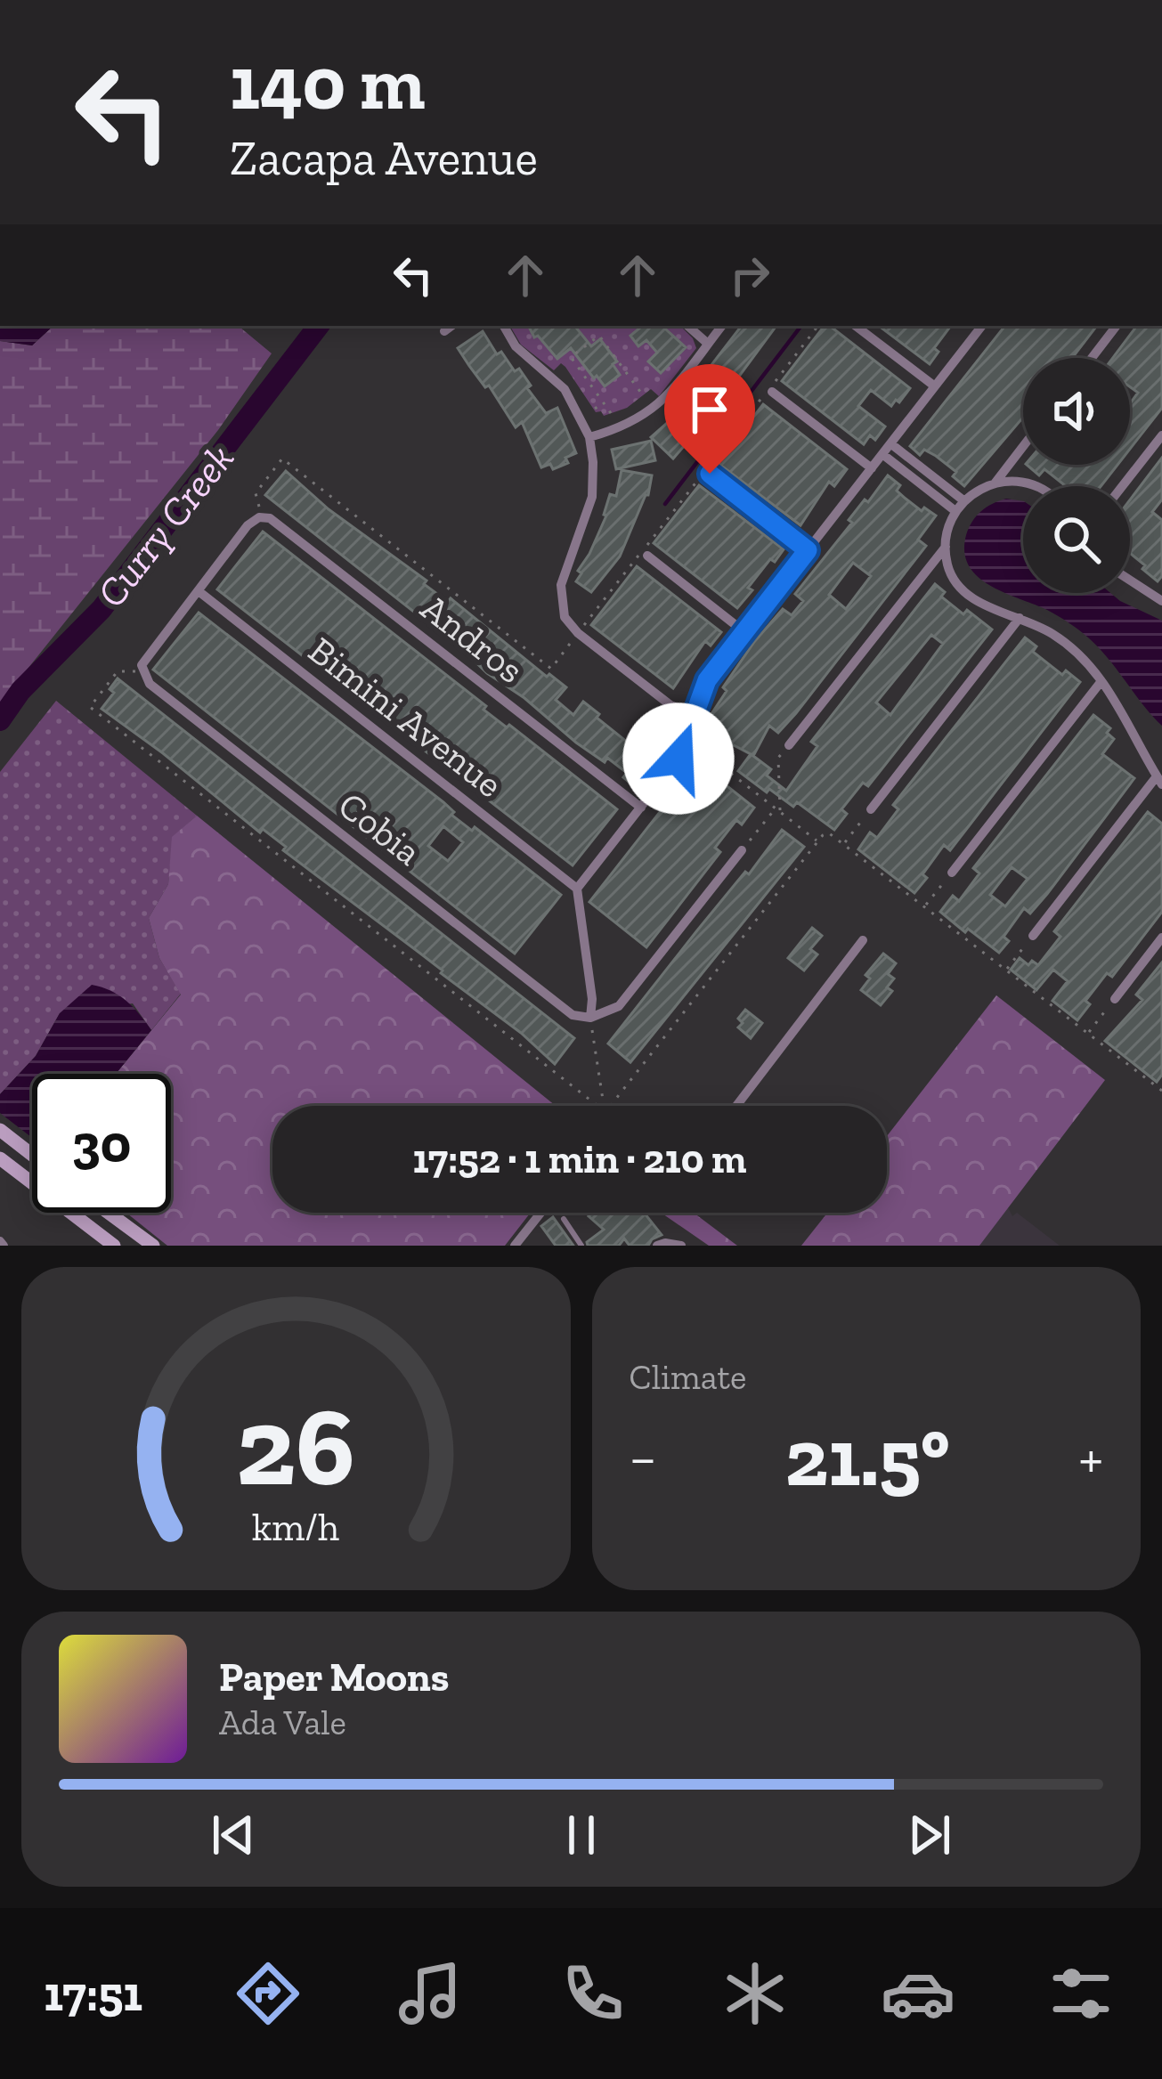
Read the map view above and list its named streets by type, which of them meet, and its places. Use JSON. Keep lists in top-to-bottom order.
{
  "streets": {
    "street": ["Andros", "Bimini Avenue", "Cobia"]
  },
  "water": ["Curry Creek"],
  "page": {
    "turn": ["140 m", "Zacapa Avenue"],
    "limit": "30",
    "trip": "17:52 · 1 min · 210 m",
    "tile": "Climate",
    "heat": ["−", "21.5°", "+"],
    "song": ["Paper Moons", "Ada Vale"],
    "tabs": "17:51",
    "gauge": ["26", "km/h"]
  }
}
